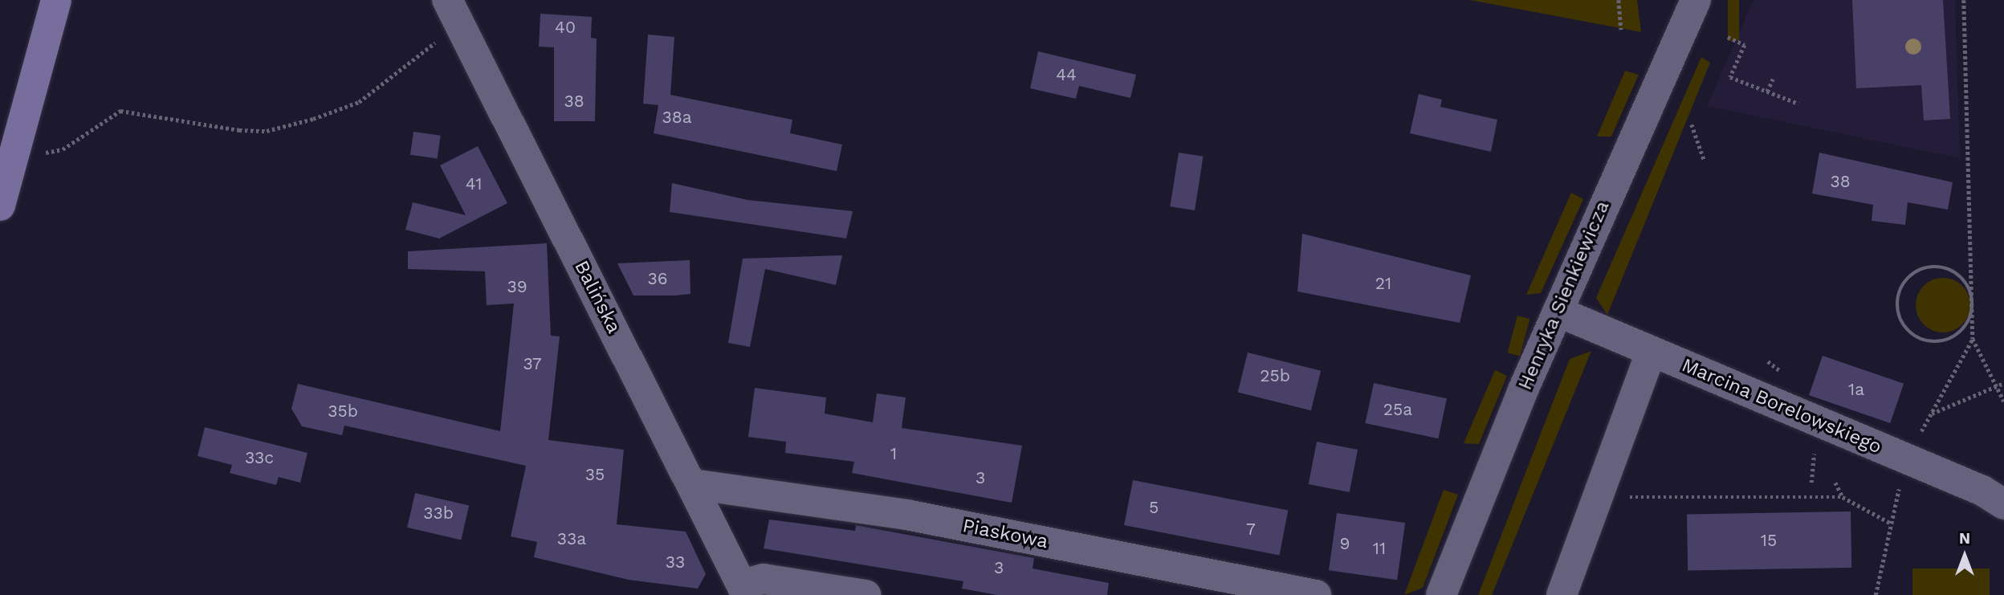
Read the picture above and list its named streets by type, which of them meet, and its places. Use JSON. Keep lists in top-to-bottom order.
{
  "streets": {
    "street": [
      "Henryka Sienkiewicza",
      "Balińska",
      "Marcina Borelowskiego",
      "Piaskowa"
    ]
  },
  "crossings": [
    ["Henryka Sienkiewicza", "Marcina Borelowskiego"],
    ["Balińska", "Piaskowa"]
  ],
  "house_numbers": [
    "40",
    "44",
    "38",
    "38a",
    "38",
    "41",
    "36",
    "21",
    "39",
    "37",
    "25b",
    "1a",
    "25a",
    "35b",
    "1",
    "33c",
    "35",
    "3",
    "5",
    "33b",
    "7",
    "33a",
    "15",
    "9",
    "11",
    "33",
    "3"
  ],
  "north": "top"
}
